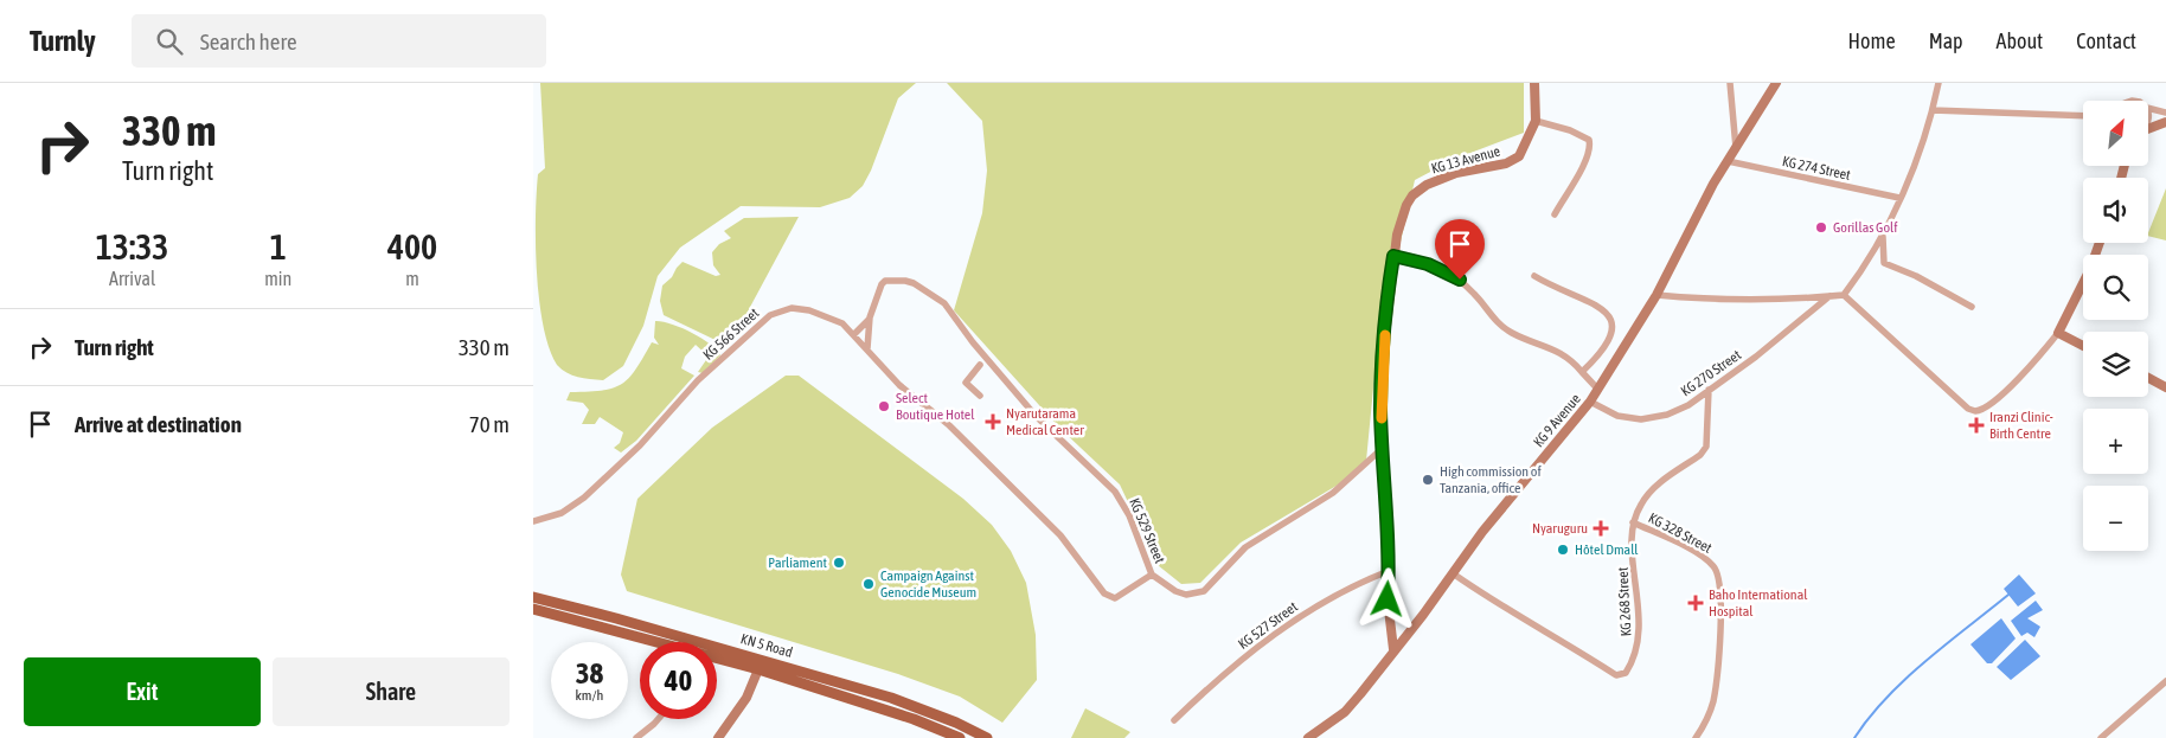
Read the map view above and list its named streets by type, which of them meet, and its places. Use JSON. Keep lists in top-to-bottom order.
{
  "streets": {
    "main road": ["KN 5 Road"],
    "street": [
      "KG 13 Avenue",
      "KG 274 Street",
      "KG 566 Street",
      "KG 270 Street",
      "KG 9 Avenue",
      "KG 529 Street",
      "KG 328 Street",
      "KG 268 Street",
      "KG 527 Street"
    ]
  },
  "crossings": [
    ["KG 13 Avenue", "KG 9 Avenue"],
    ["KG 13 Avenue", "KG 529 Street"],
    ["KG 13 Avenue", "KG 527 Street"],
    ["KG 274 Street", "KG 9 Avenue"],
    ["KG 566 Street", "KG 529 Street"],
    ["KG 270 Street", "KG 9 Avenue"],
    ["KG 270 Street", "KG 268 Street"],
    ["KG 9 Avenue", "KG 268 Street"],
    ["KG 328 Street", "KG 268 Street"]
  ],
  "places": {
    "other": [
      "Gorillas Golf",
      "Select Boutique Hotel",
      "High commission of Tanzania, office",
      "Hôtel Dmall",
      "Parliament",
      "Campaign Against Genocide Museum"
    ],
    "health": [
      "Nyarutarama Medical Center",
      "Iranzi Clinic- Birth Centre",
      "Nyaruguru",
      "Baho International Hospital"
    ]
  },
  "north": "top right",
  "page": {
    "header": "Turnly",
    "search": "Search here",
    "nav": [
      "Home",
      "Map",
      "About",
      "Contact"
    ],
    "turn": ["330 m", "Turn right"],
    "map_buttons": ["+", "−"],
    "eta": [
      "13:33",
      "Arrival",
      "1",
      "min",
      "400",
      "m"
    ],
    "list": [
      {
        "name": "Turn right",
        "value": "330 m"
      },
      {
        "name": "Arrive at destination",
        "value": "70 m"
      }
    ],
    "speed": "38 km/h",
    "limit": "40",
    "buttons": ["Exit", "Share"]
  }
}
